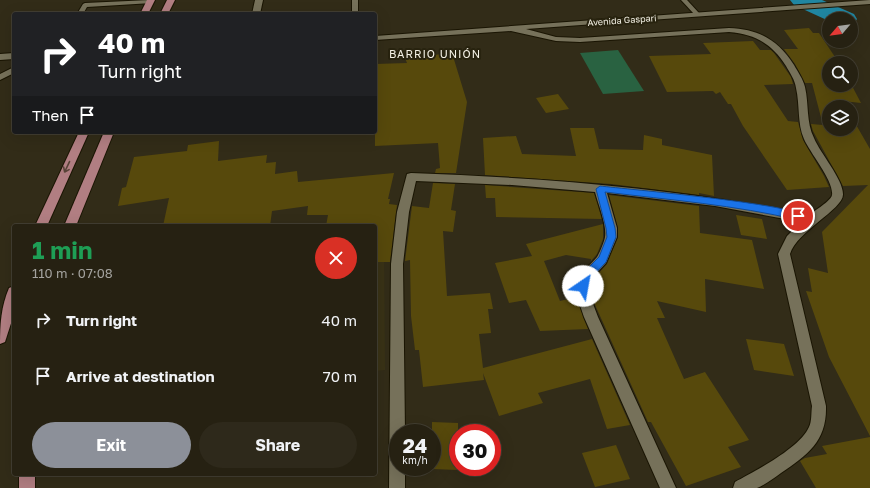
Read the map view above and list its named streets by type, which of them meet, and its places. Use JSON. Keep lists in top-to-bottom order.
{
  "streets": {
    "street": ["Avenida Gaspari"]
  },
  "districts": ["BARRIO UNIÓN"],
  "north": "bottom left",
  "page": {
    "turn": ["40 m", "Turn right"],
    "then": "Then",
    "heading": ["1 min", "110 m · 07:08"],
    "list": [
      {
        "name": "Turn right",
        "value": "40 m"
      },
      {
        "name": "Arrive at destination",
        "value": "70 m"
      }
    ],
    "buttons": ["Exit", "Share"],
    "speed": "24 km/h",
    "limit": "30"
  }
}
